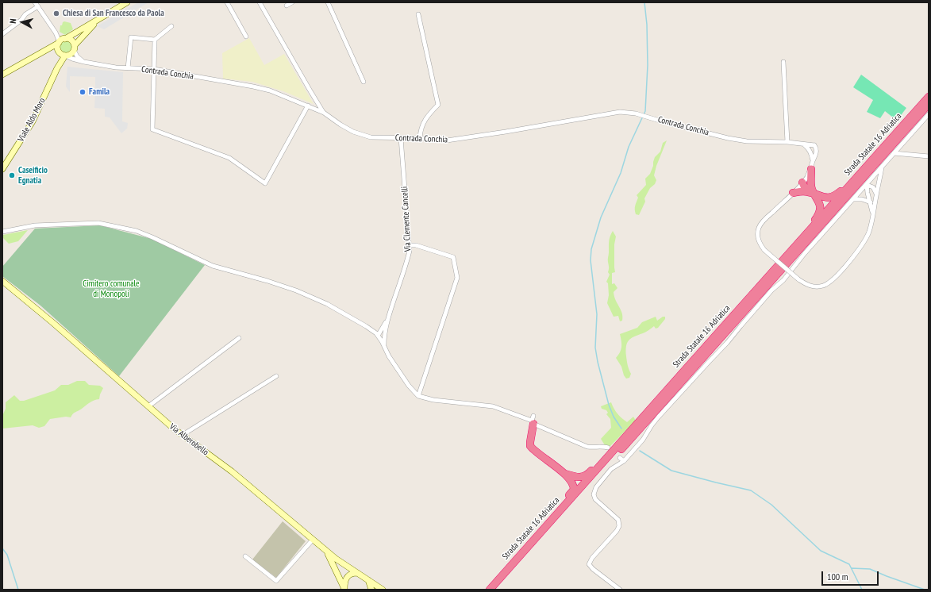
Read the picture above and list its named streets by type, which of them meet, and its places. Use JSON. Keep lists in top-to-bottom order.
{
  "streets": {
    "highway": ["Strada Statale 16 Adriatica"],
    "main road": ["Viale Aldo Moro", "Via Alberobello"],
    "street": ["Contrada Conchia", "Via Clemente Cancelli"]
  },
  "crossings": [
    ["Contrada Conchia", "Viale Aldo Moro"],
    ["Contrada Conchia", "Via Clemente Cancelli"]
  ],
  "parks": ["Cimitero comunale di Monopoli"],
  "places": ["Chiesa di San Francesco da Paola", "Famila", "Caseificio Egnatia"],
  "scale_bar": "100 m",
  "north": "left"
}
